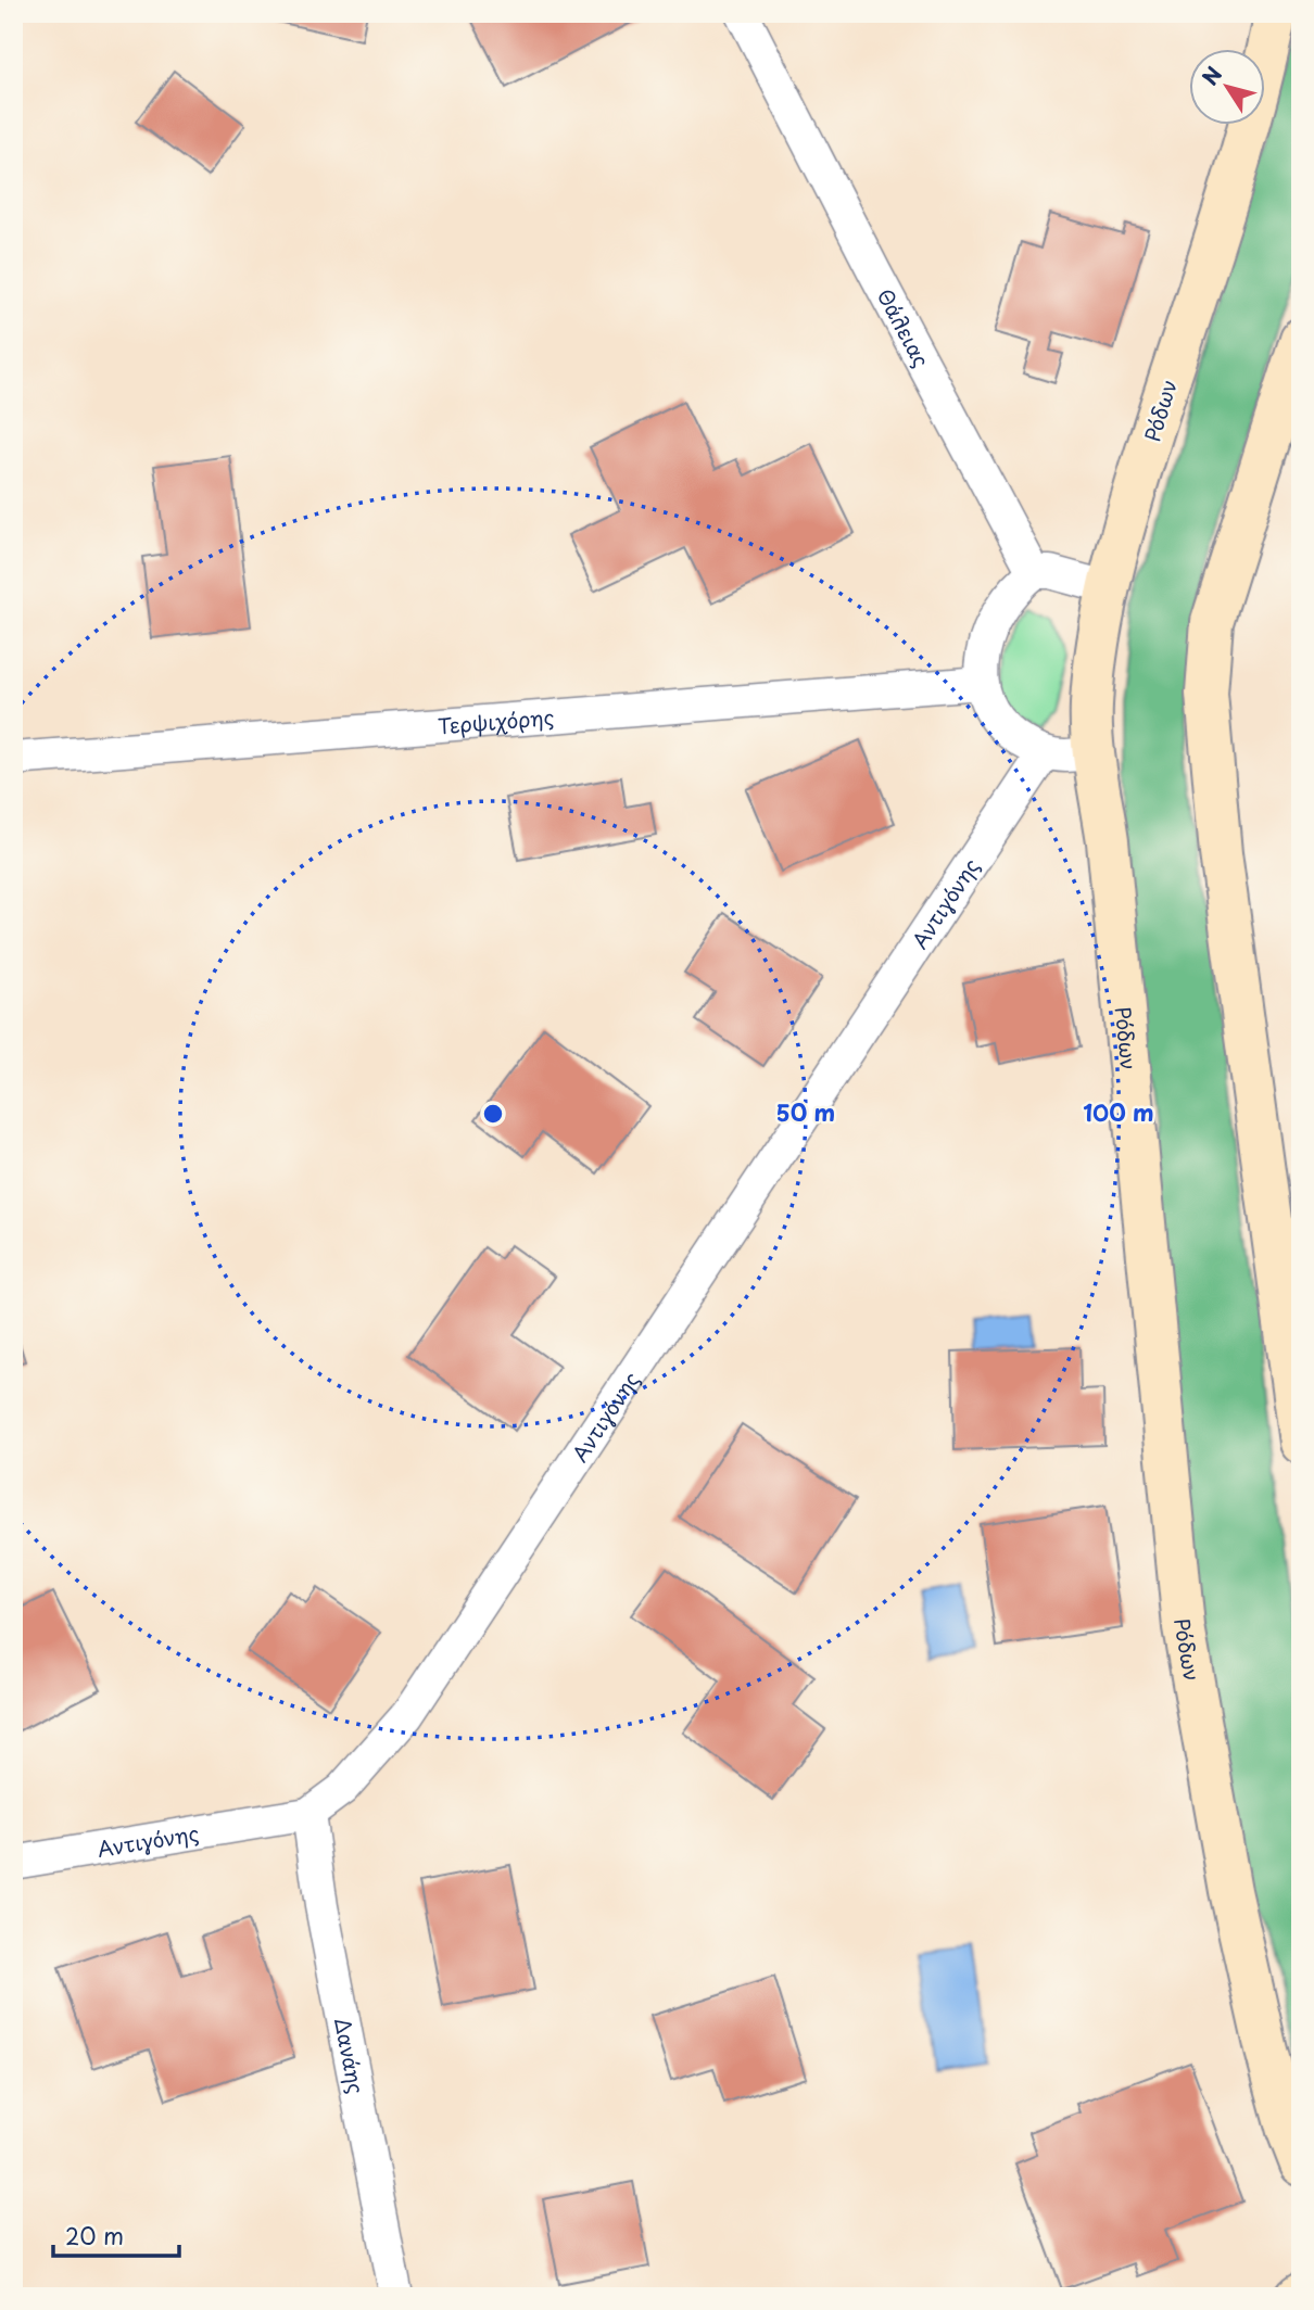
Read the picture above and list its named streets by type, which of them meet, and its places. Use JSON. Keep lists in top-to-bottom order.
{
  "streets": {
    "street": [
      "Θάλειας",
      "Ρόδων",
      "Τερψιχόρης",
      "Αντιγόνης",
      "Δανάης"
    ]
  },
  "crossings": [
    ["Αντιγόνης", "Δανάης"]
  ],
  "scale_bar": "20 m",
  "north": "top left",
  "rings": ["50 m", "100 m"]
}
